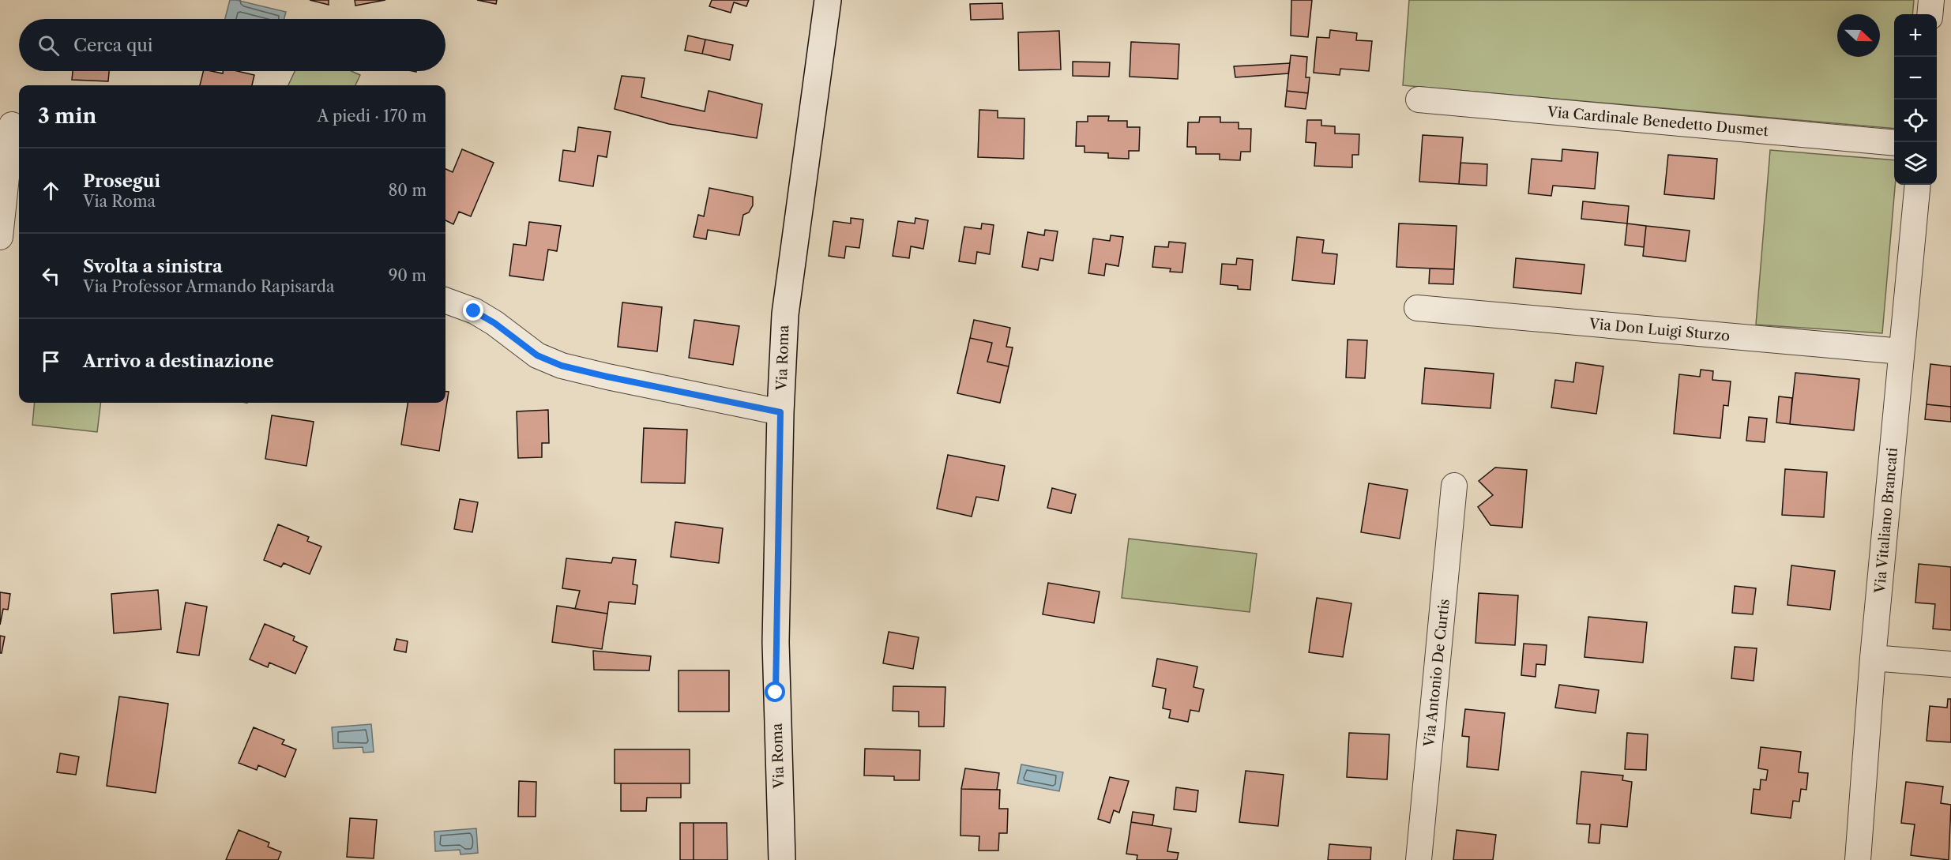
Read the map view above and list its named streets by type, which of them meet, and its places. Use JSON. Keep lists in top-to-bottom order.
{
  "streets": {
    "main road": ["Via Roma"],
    "street": [
      "Via Cardinale Benedetto Dusmet",
      "Via Don Luigi Sturzo",
      "Via Vitaliano Brancati",
      "Via Antonio De Curtis"
    ]
  },
  "crossings": [
    ["Via Don Luigi Sturzo", "Via Vitaliano Brancati"]
  ],
  "north": "right",
  "page": {
    "map_buttons": ["+", "−"],
    "search": "Cerca qui",
    "heading": ["3 min", "A piedi · 170 m"],
    "list": [
      ["Prosegui", "Via Roma", "80 m"],
      ["Svolta a sinistra", "Via Professor Armando Rapisarda", "90 m"],
      "Arrivo a destinazione"
    ]
  }
}
